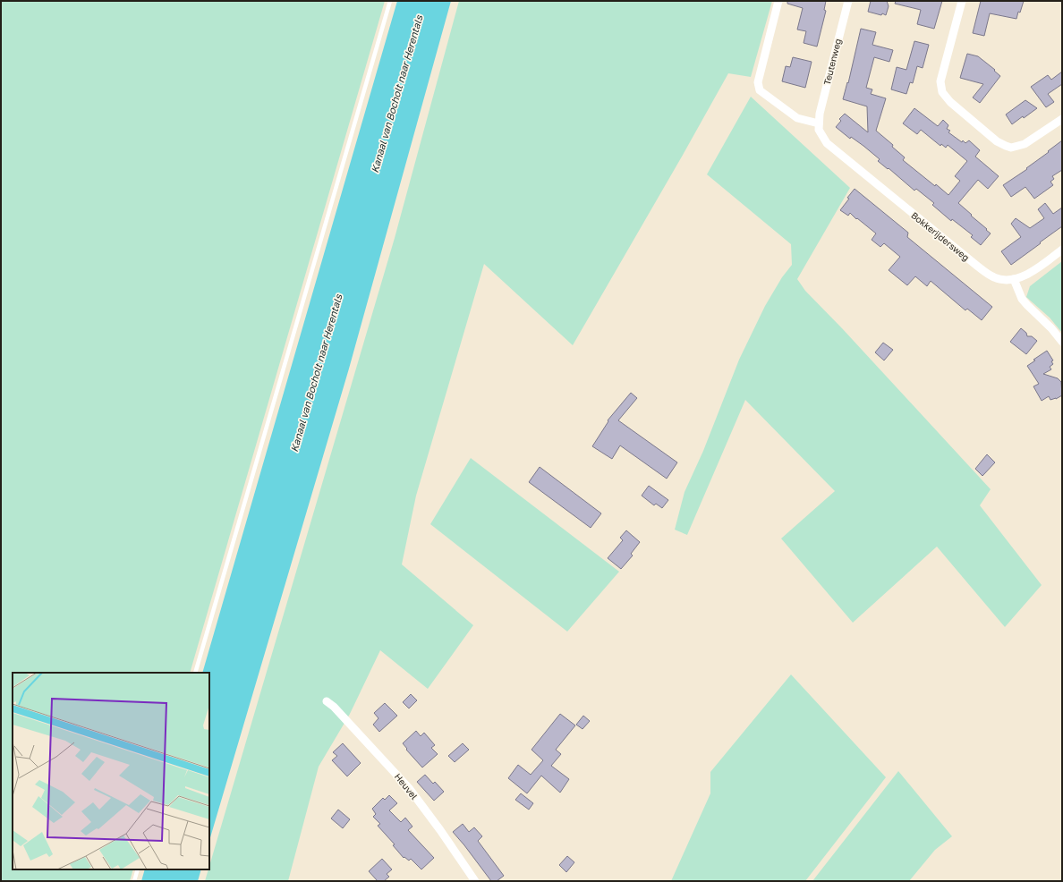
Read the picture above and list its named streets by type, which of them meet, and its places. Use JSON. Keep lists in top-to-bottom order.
{
  "streets": {
    "street": ["Teutenweg", "Bokkerijdersweg", "Heuvel"]
  },
  "crossings": [
    ["Teutenweg", "Bokkerijdersweg"]
  ],
  "water": ["Kanaal van Bocholt naar Herentals"]
}
